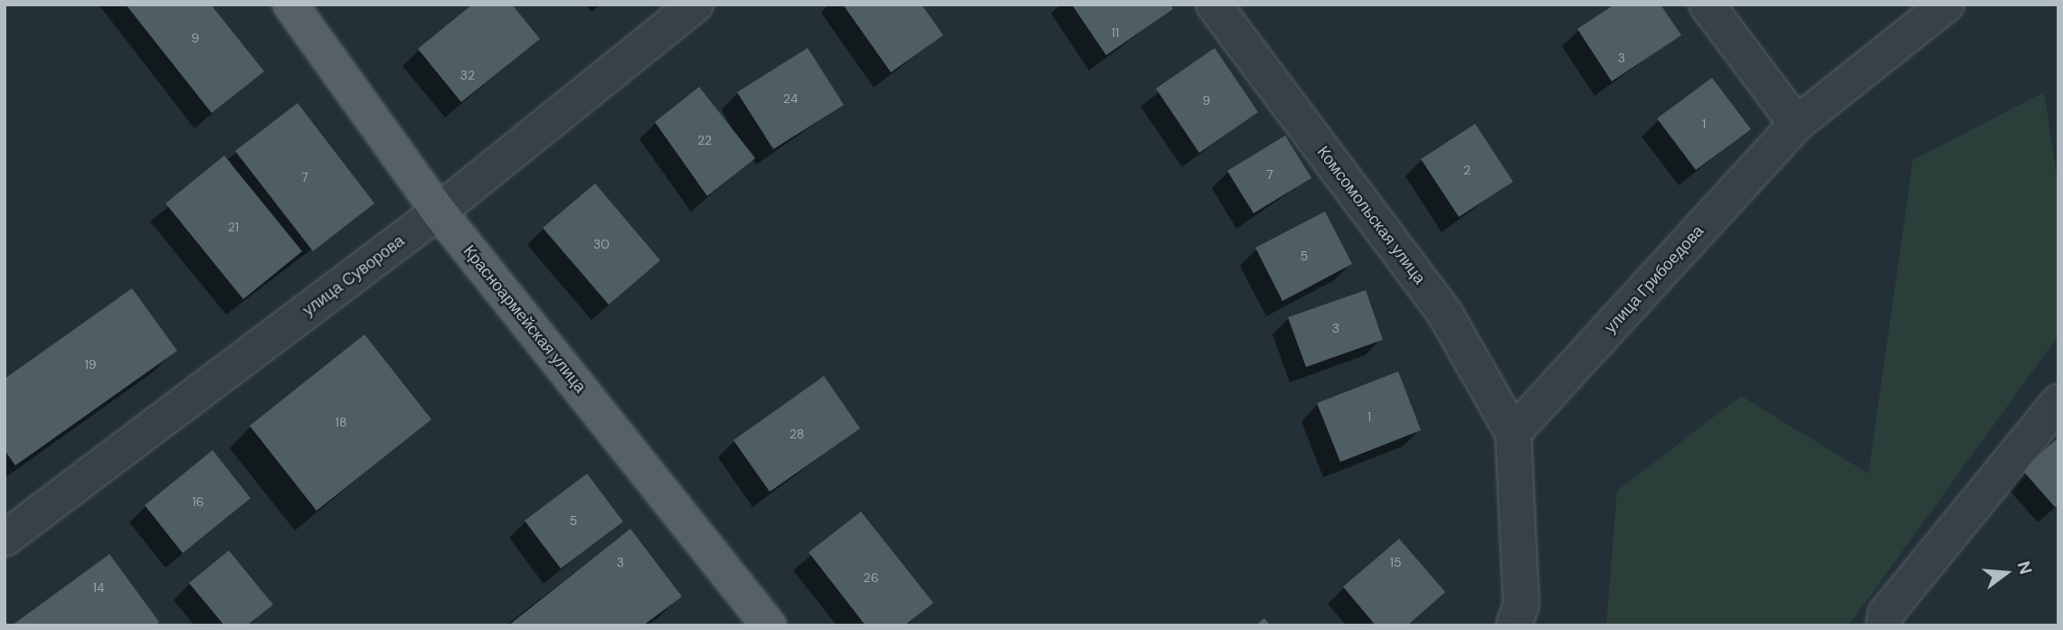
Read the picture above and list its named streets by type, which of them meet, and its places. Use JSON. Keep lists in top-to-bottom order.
{
  "streets": {
    "main road": ["Красноармейская улица"],
    "street": ["Комсомольская улица", "улица Суворова", "улица Грибоедова"]
  },
  "crossings": [
    ["Комсомольская улица", "улица Грибоедова"],
    ["улица Суворова", "Красноармейская улица"]
  ],
  "house_numbers": [
    "11",
    "9",
    "3",
    "32",
    "24",
    "9",
    "1",
    "22",
    "2",
    "7",
    "7",
    "21",
    "30",
    "5",
    "3",
    "19",
    "1",
    "18",
    "28",
    "16",
    "5",
    "3",
    "15",
    "26",
    "14"
  ],
  "north": "right"
}
